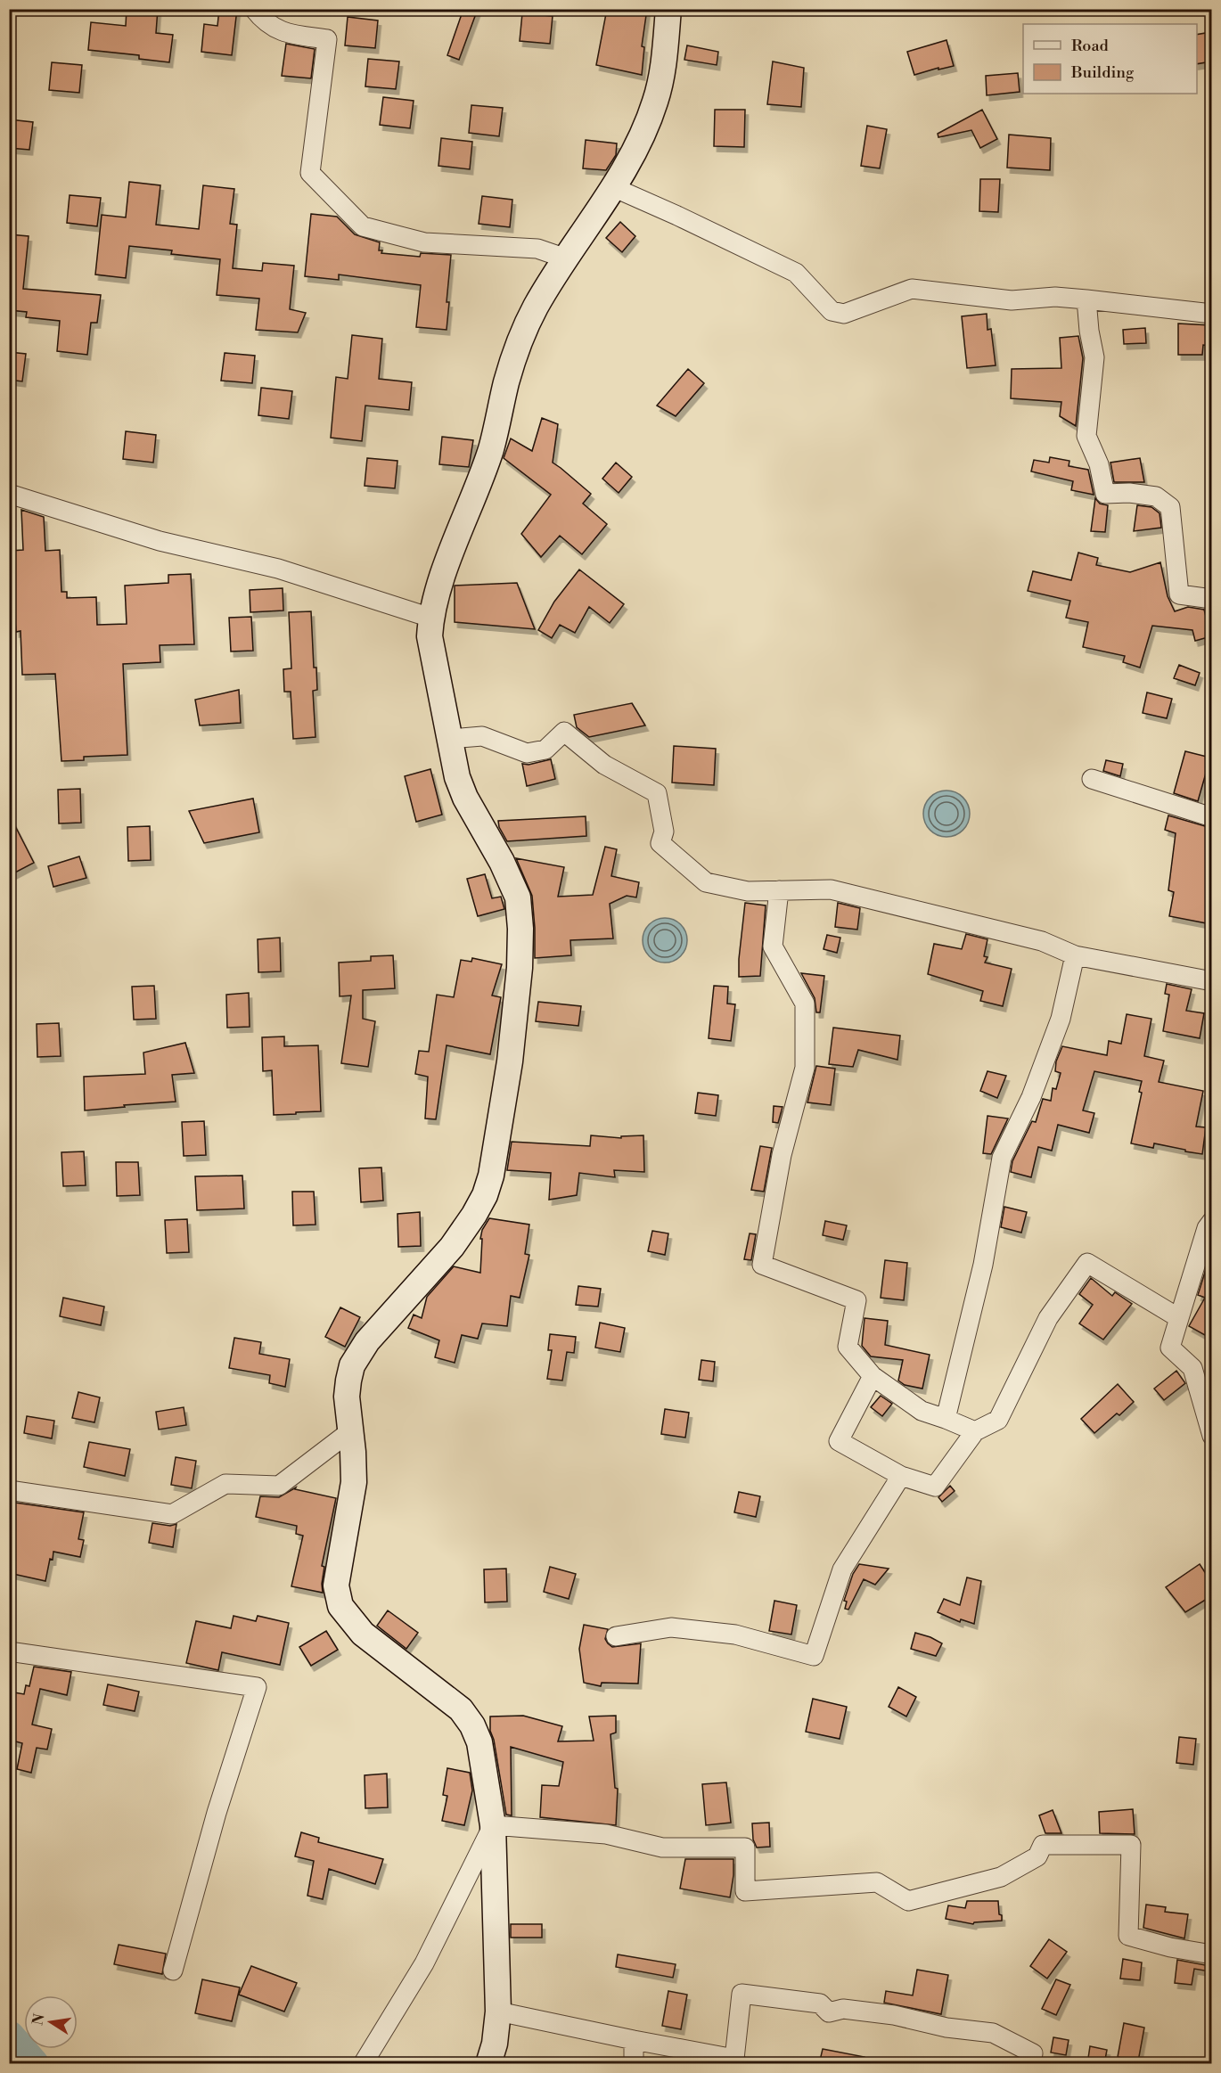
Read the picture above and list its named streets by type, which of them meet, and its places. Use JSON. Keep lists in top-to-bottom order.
{
  "legend": ["Road", "Building"],
  "north": "left"
}
